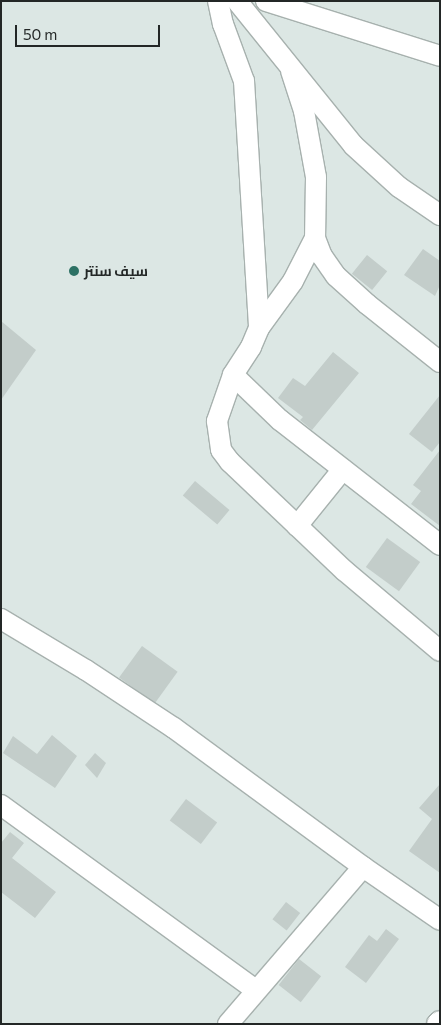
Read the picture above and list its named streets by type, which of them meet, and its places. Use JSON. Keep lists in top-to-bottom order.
{
  "places": ["سيف سنتر"],
  "scale_bar": "50 m"
}
